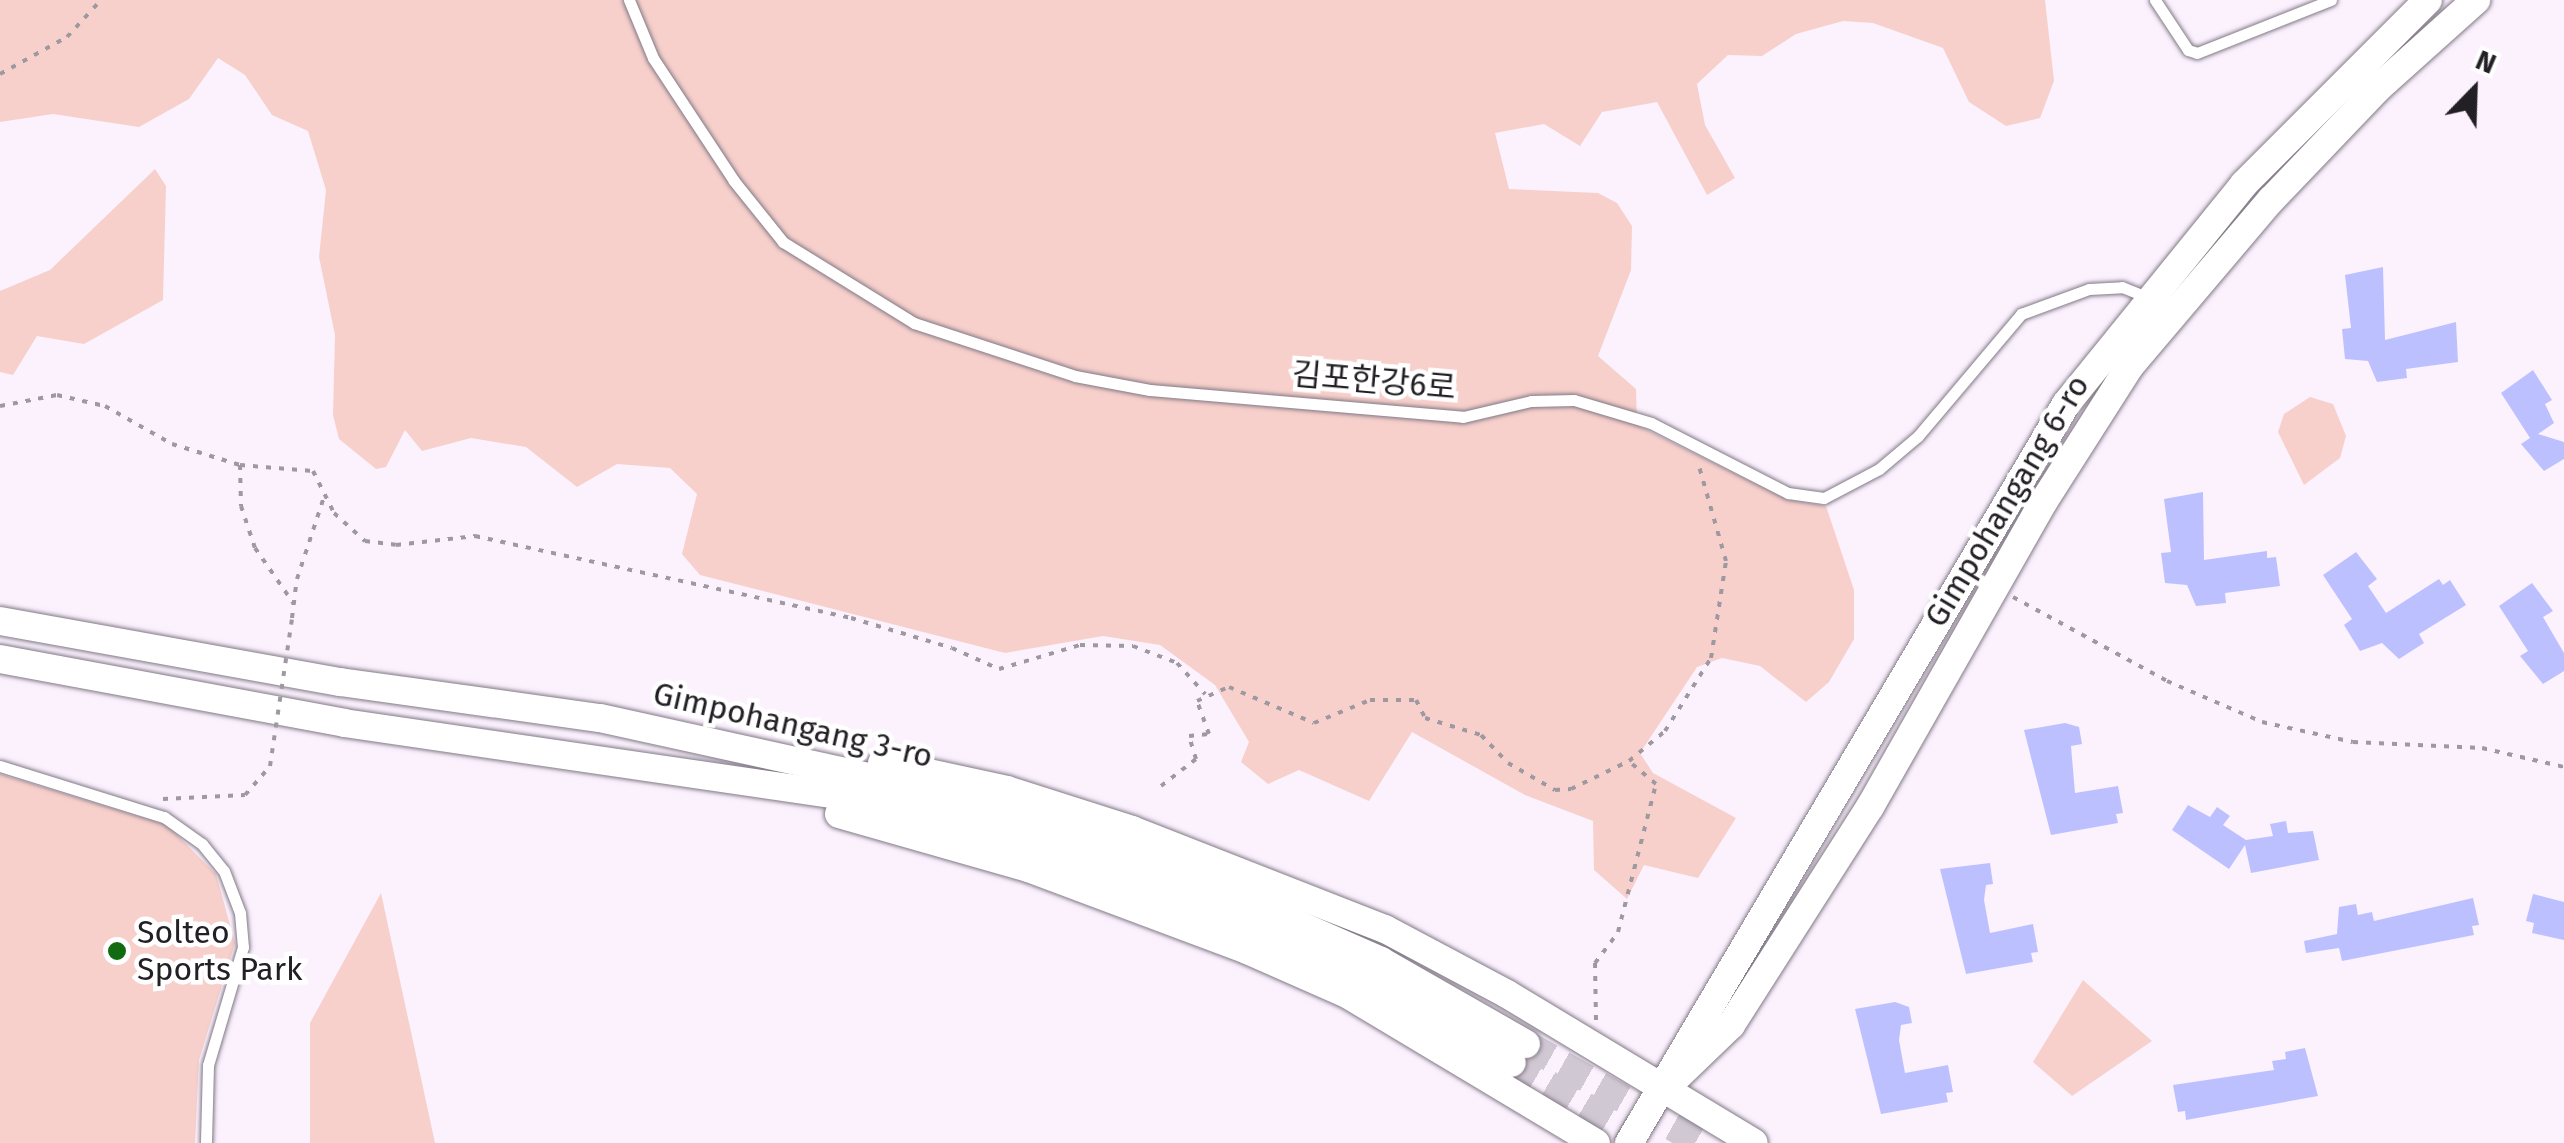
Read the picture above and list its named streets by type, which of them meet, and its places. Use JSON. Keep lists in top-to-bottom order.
{
  "streets": {
    "street": ["Gimpohangang 6-ro", "Gimpohangang 3-ro"],
    "lane": ["김포한강6로"]
  },
  "crossings": [
    ["김포한강6로", "Gimpohangang 6-ro"]
  ],
  "places": ["Solteo Sports Park"],
  "north": "top right"
}
